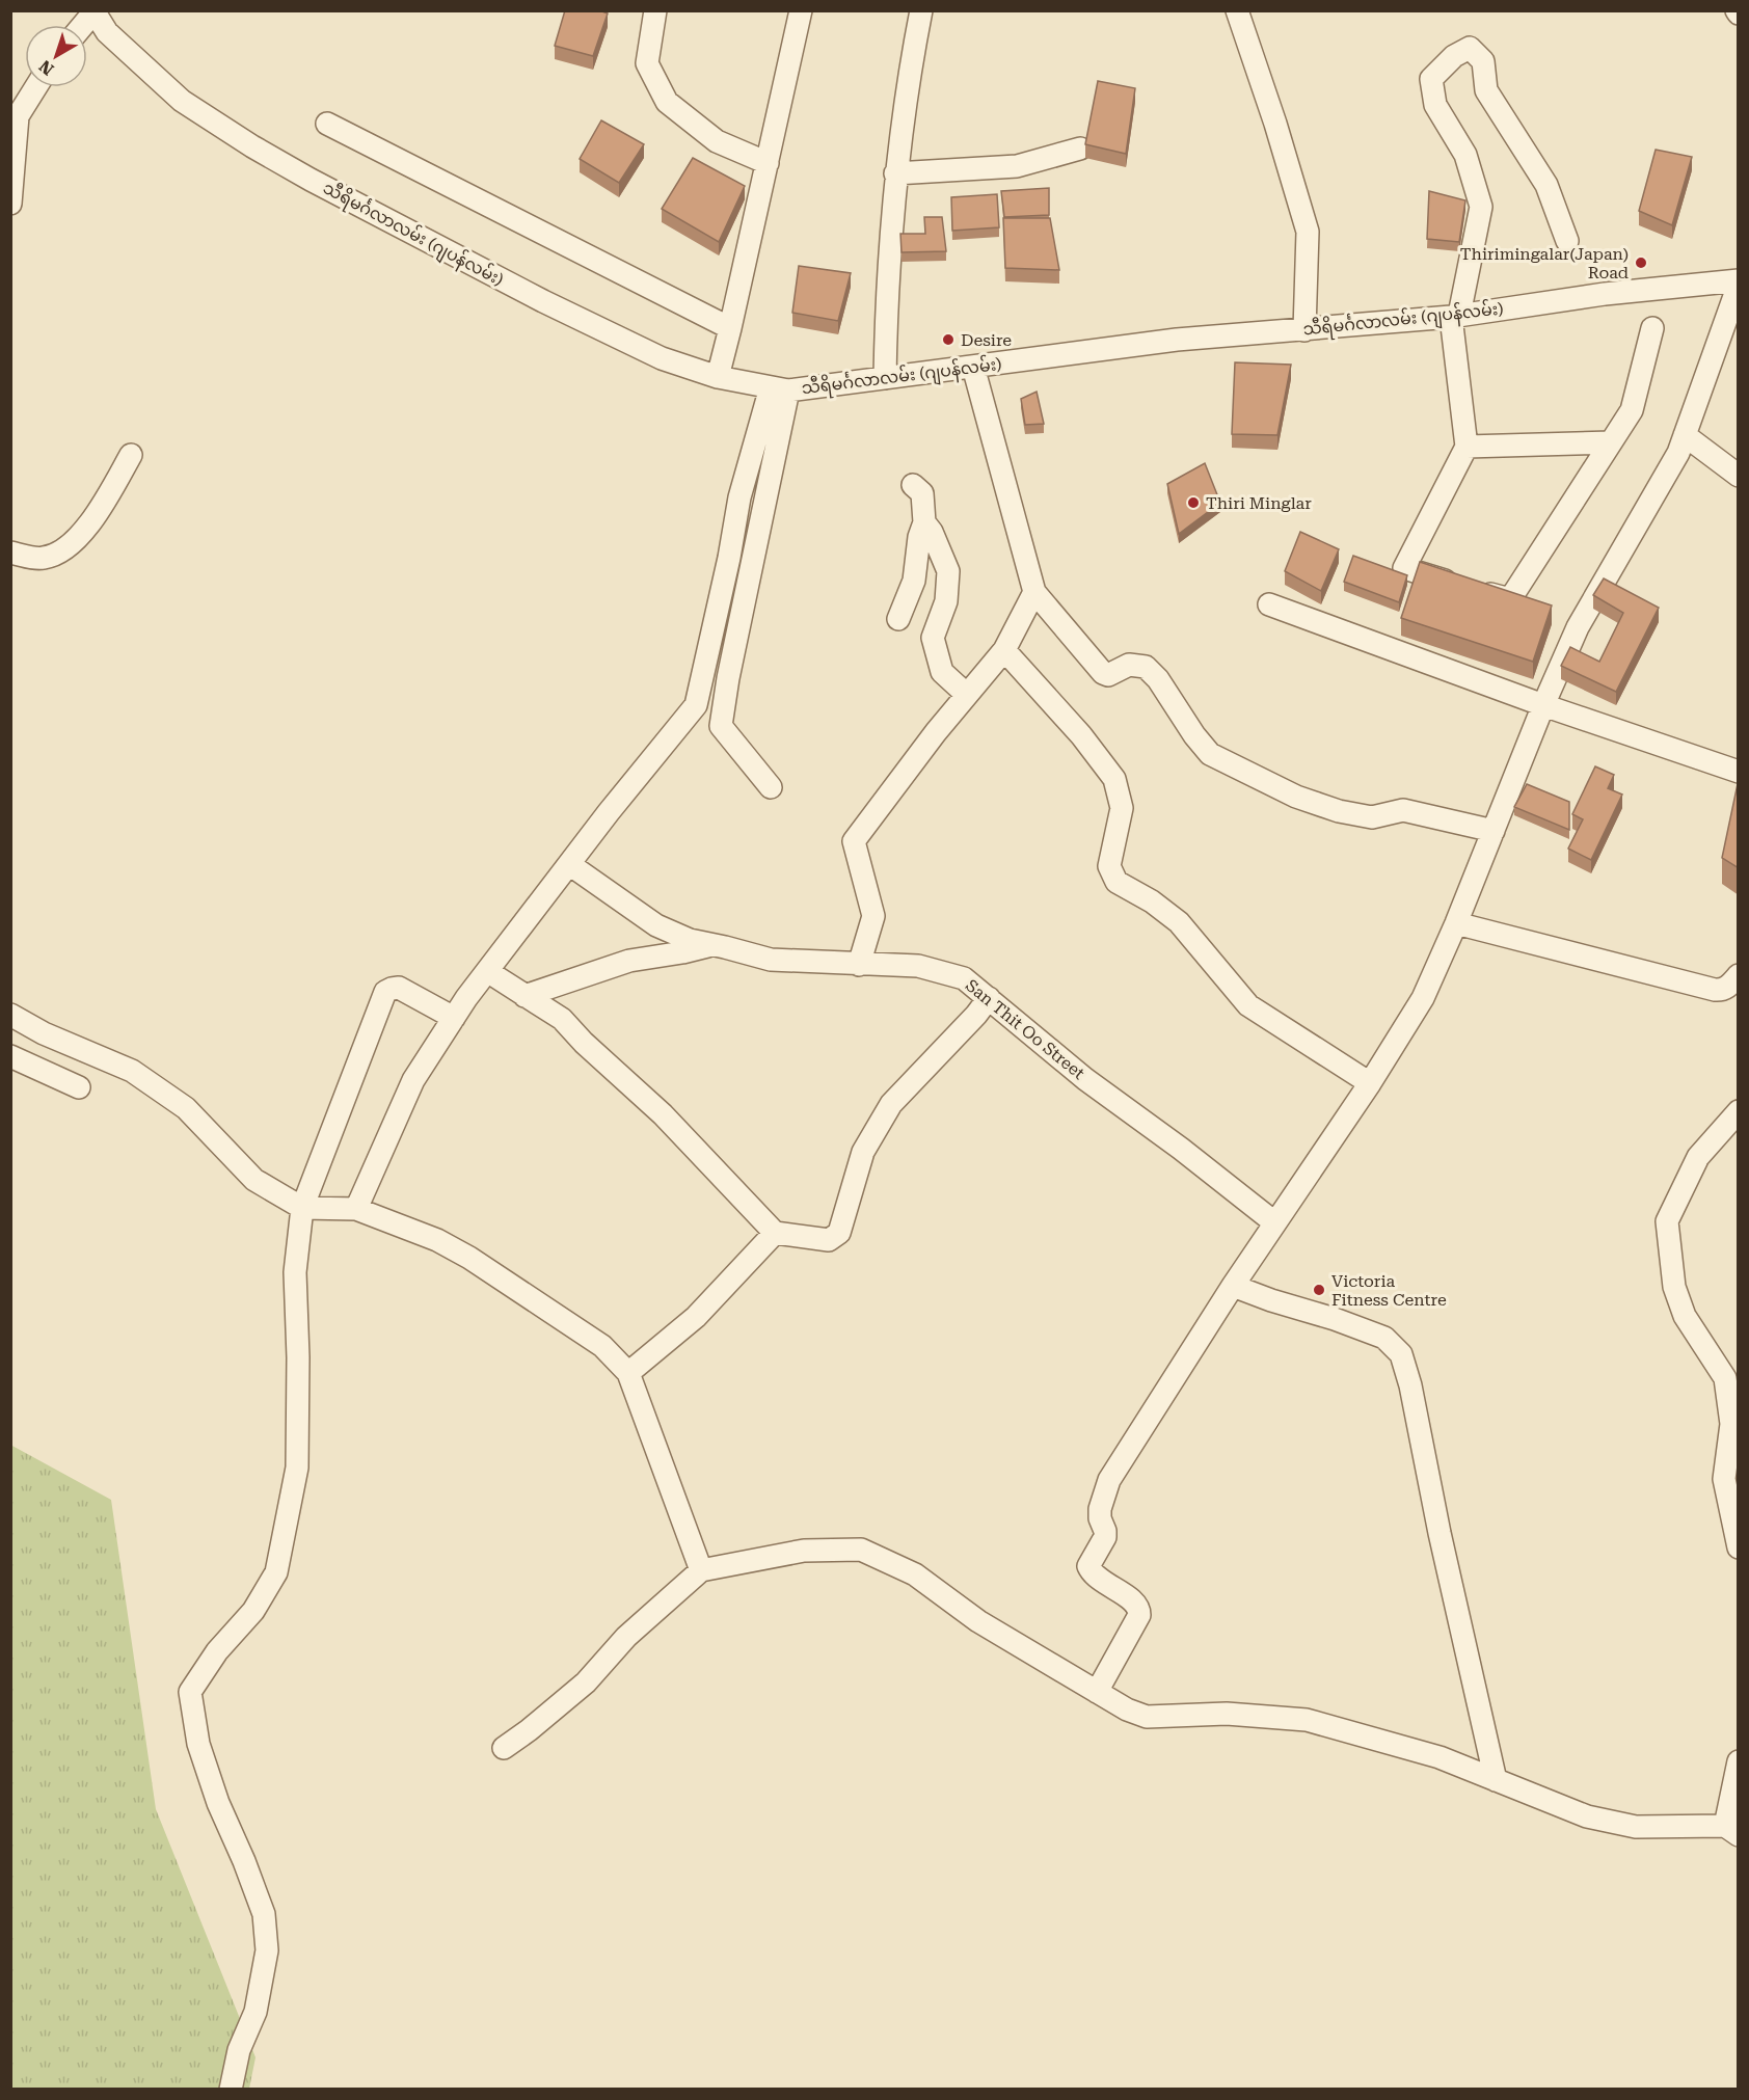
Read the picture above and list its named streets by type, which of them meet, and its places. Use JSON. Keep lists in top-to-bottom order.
{
  "streets": {
    "street": ["သီရိမင်္ဂလာလမ်း (ဂျပန်လမ်း)", "San Thit Oo Street"]
  },
  "places": [
    "Thirimingalar(Japan) Road",
    "Desire",
    "Thiri Minglar",
    "Victoria Fitness Centre"
  ],
  "north": "bottom left"
}
